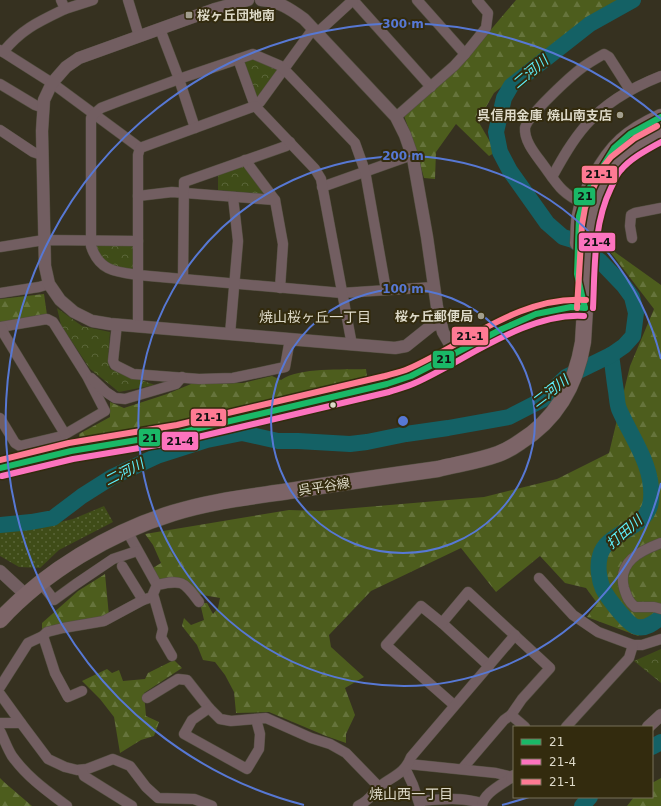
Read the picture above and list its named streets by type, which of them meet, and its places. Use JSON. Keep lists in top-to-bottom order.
{
  "streets": {
    "main road": ["呉平谷線"]
  },
  "districts": ["焼山桜ヶ丘一丁目", "焼山西一丁目"],
  "water": ["二河川", "打田川"],
  "places": {
    "transit": ["桜ヶ丘団地南"],
    "other": ["呉信用金庫 焼山南支店", "桜ヶ丘郵便局"]
  },
  "lines": ["transit line 21", "transit line 21-1", "transit line 21-4"],
  "legend": ["21", "21-4", "21-1"],
  "rings": ["300 m", "200 m", "100 m"]
}
